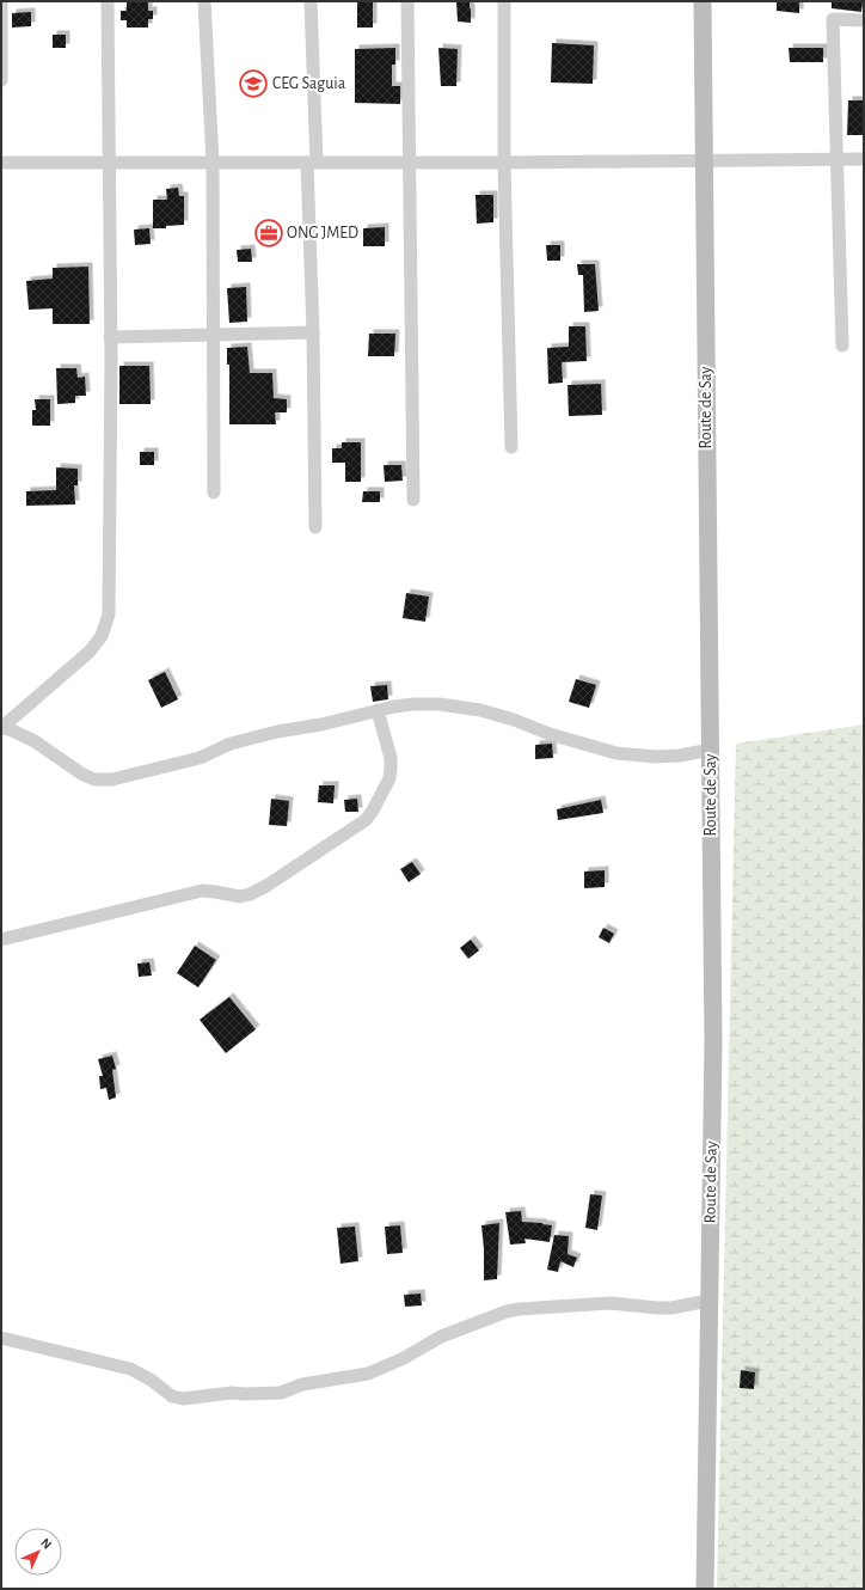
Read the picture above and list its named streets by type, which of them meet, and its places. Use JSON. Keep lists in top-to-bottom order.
{
  "streets": {
    "main road": ["Route de Say"]
  },
  "places": {
    "school or university": ["CEG Saguia"],
    "office": ["ONG JMED"]
  },
  "north": "top right"
}
